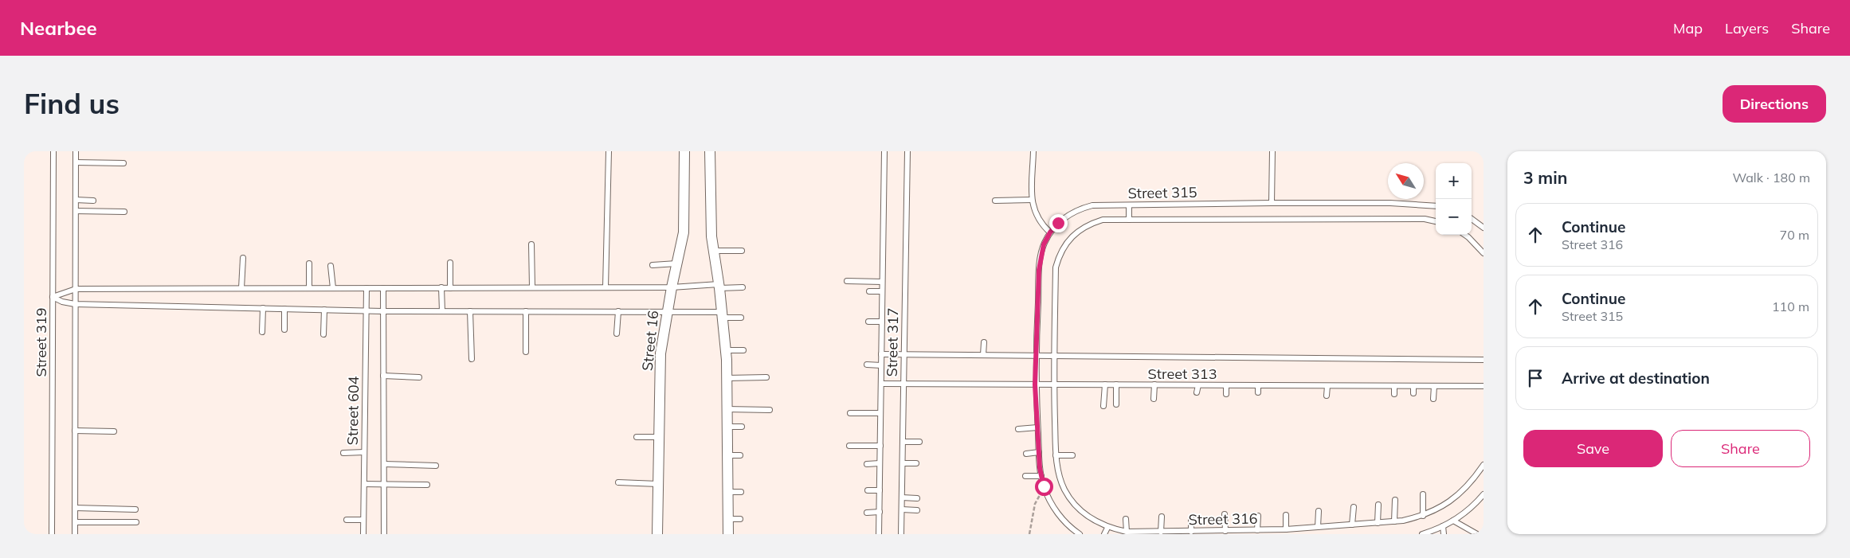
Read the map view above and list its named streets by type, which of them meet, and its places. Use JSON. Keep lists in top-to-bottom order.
{
  "streets": {
    "street": ["Street 16"],
    "lane": [
      "Street 315",
      "Street 319",
      "Street 317",
      "Street 313",
      "Street 604",
      "Street 316"
    ]
  },
  "crossings": [
    ["Street 315", "Street 313"],
    ["Street 315", "Street 316"],
    ["Street 317", "Street 313"],
    ["Street 313", "Street 316"]
  ],
  "north": "top left",
  "page": {
    "header": "Nearbee",
    "nav": ["Map", "Layers", "Share"],
    "buttons": [
      "Directions",
      ["Save", "Share"]
    ],
    "title": "Find us",
    "heading": ["3 min", "Walk · 180 m"],
    "map_buttons": ["+", "−"],
    "list": [
      ["Continue", "Street 316", "70 m"],
      ["Continue", "Street 315", "110 m"],
      "Arrive at destination"
    ]
  }
}
